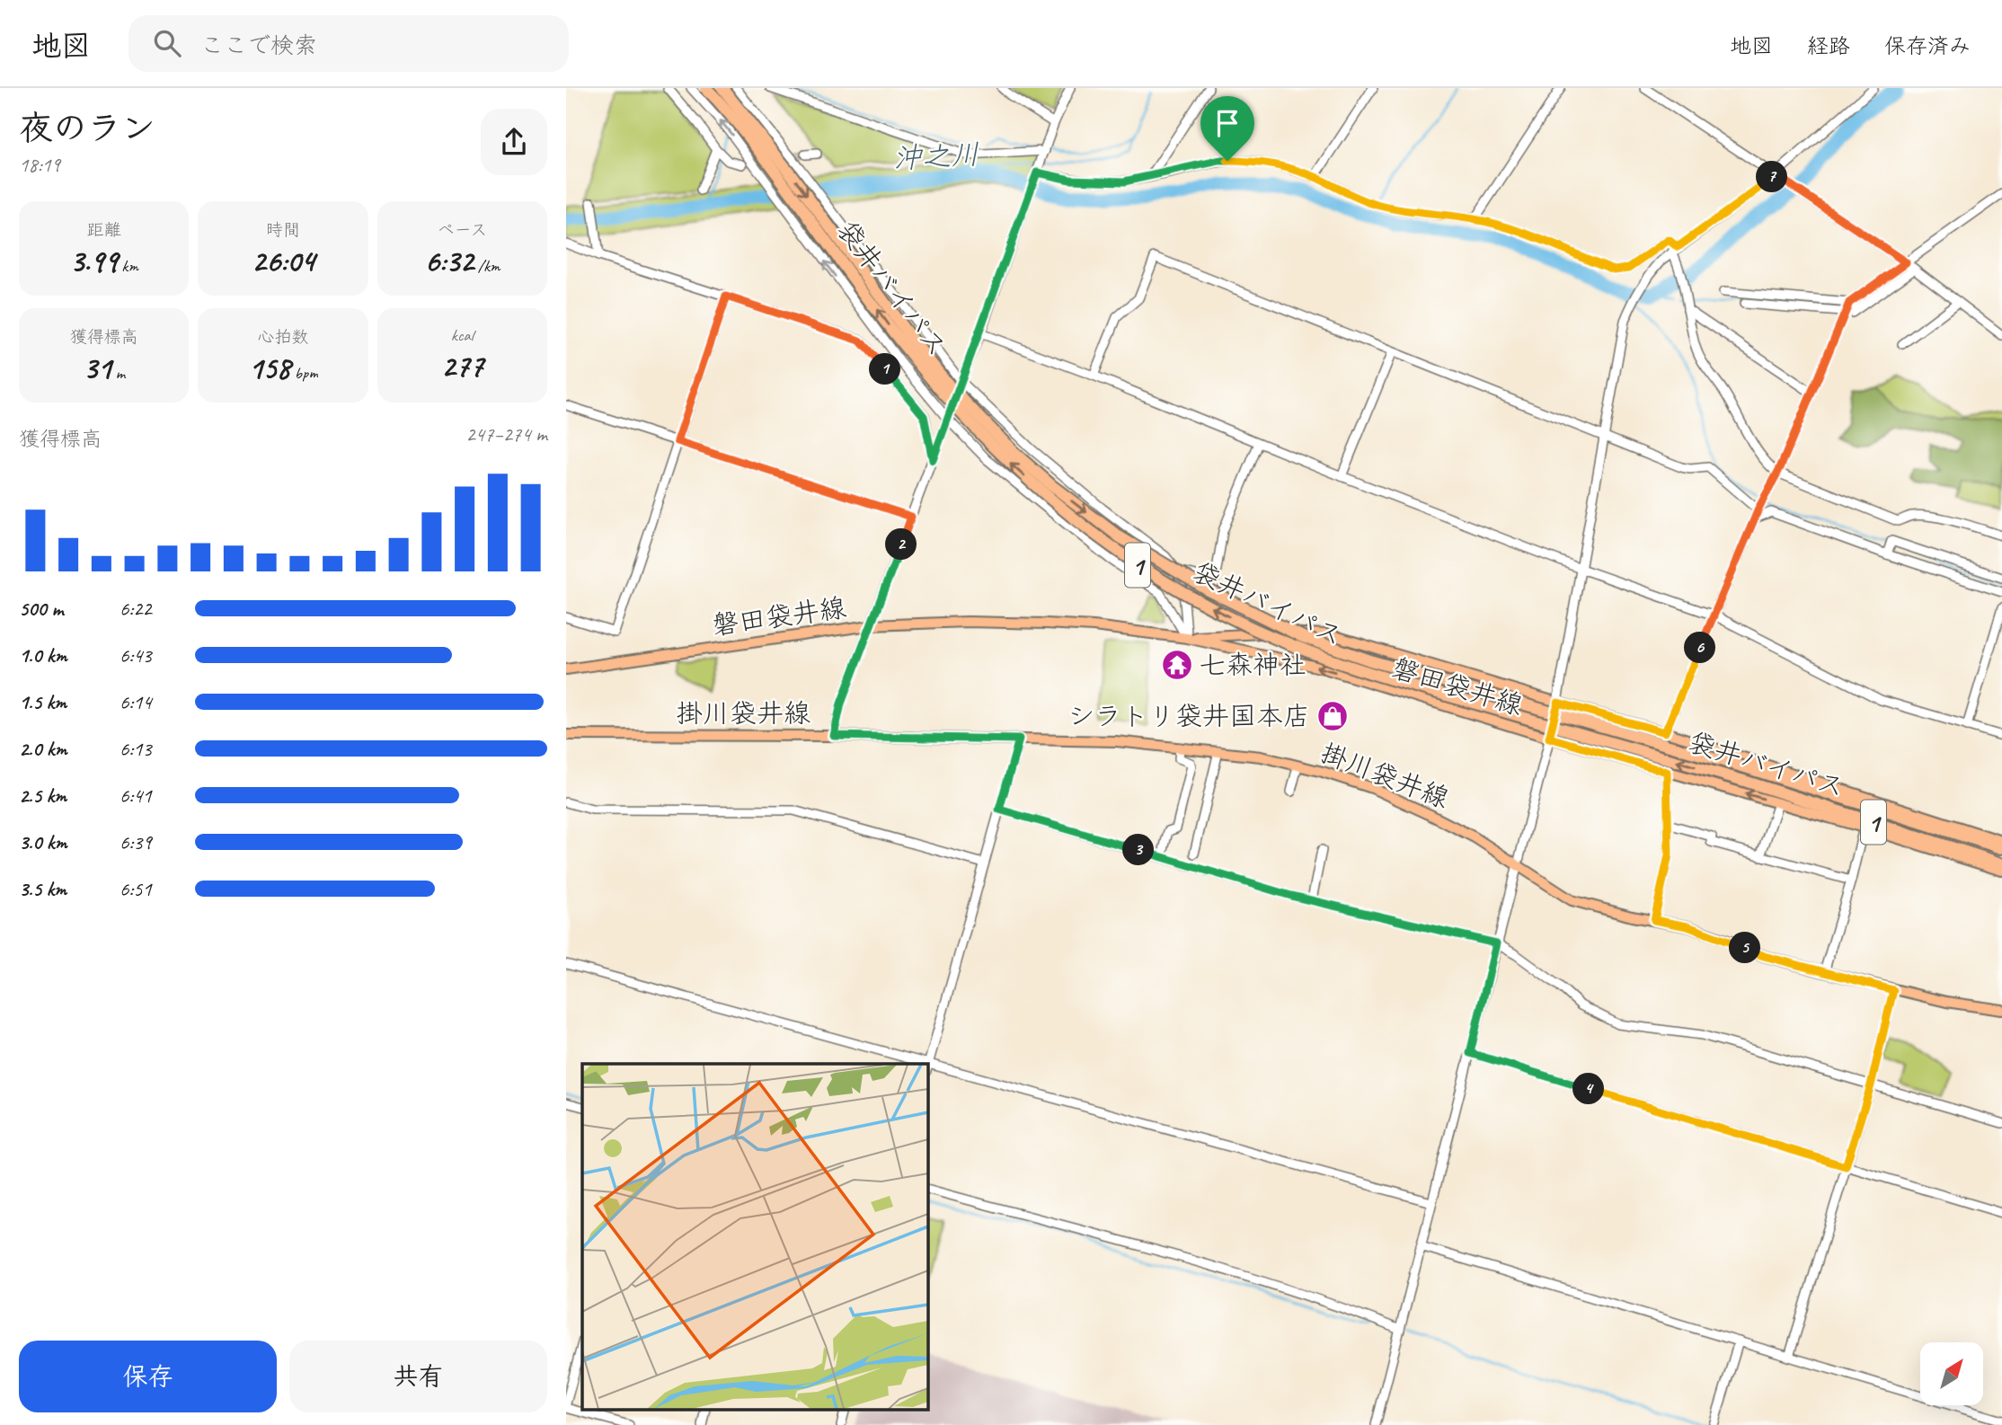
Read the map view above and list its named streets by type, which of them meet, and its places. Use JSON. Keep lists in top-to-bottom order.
{
  "streets": {
    "highway": ["袋井バイパス", "1"],
    "main road": ["磐田袋井線", "掛川袋井線"]
  },
  "water": ["沖之川"],
  "places": {
    "temple": ["七森神社"],
    "shop": ["シラトリ袋井国本店"]
  },
  "north": "top right",
  "page": {
    "header": "地図",
    "search": "ここで検索",
    "nav": ["地図", "経路", "保存済み"],
    "heading": ["夜のラン", "18:19"],
    "pins": [
      "7",
      "1",
      "2",
      "6",
      "3",
      "5",
      "4"
    ],
    "stats": [
      ["距離", "3.99 km"],
      ["時間", "26:04"],
      ["ペース", "6:32 /km"],
      ["獲得標高", "31 m"],
      ["心拍数", "158 bpm"],
      ["kcal", "277"]
    ],
    "chart": ["獲得標高", "247–274 m"],
    "list": [
      {
        "name": "500 m",
        "note": "6:22"
      },
      {
        "name": "1.0 km",
        "note": "6:43"
      },
      {
        "name": "1.5 km",
        "note": "6:14"
      },
      {
        "name": "2.0 km",
        "note": "6:13"
      },
      {
        "name": "2.5 km",
        "note": "6:41"
      },
      {
        "name": "3.0 km",
        "note": "6:39"
      },
      {
        "name": "3.5 km",
        "note": "6:51"
      }
    ],
    "buttons": ["保存", "共有"]
  }
}
